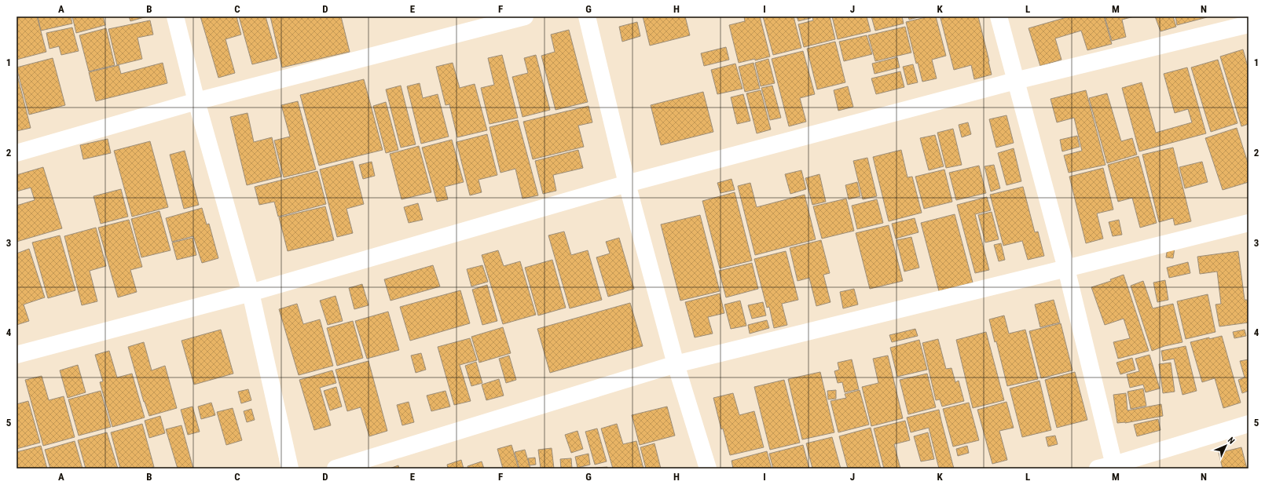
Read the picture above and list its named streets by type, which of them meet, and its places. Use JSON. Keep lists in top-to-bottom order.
{
  "north": "top right",
  "grid": {
    "columns": [
      "A",
      "B",
      "C",
      "D",
      "E",
      "F",
      "G",
      "H",
      "I",
      "J",
      "K",
      "L",
      "M",
      "N"
    ],
    "rows": [
      "1",
      "2",
      "3",
      "4",
      "5"
    ]
  }
}
